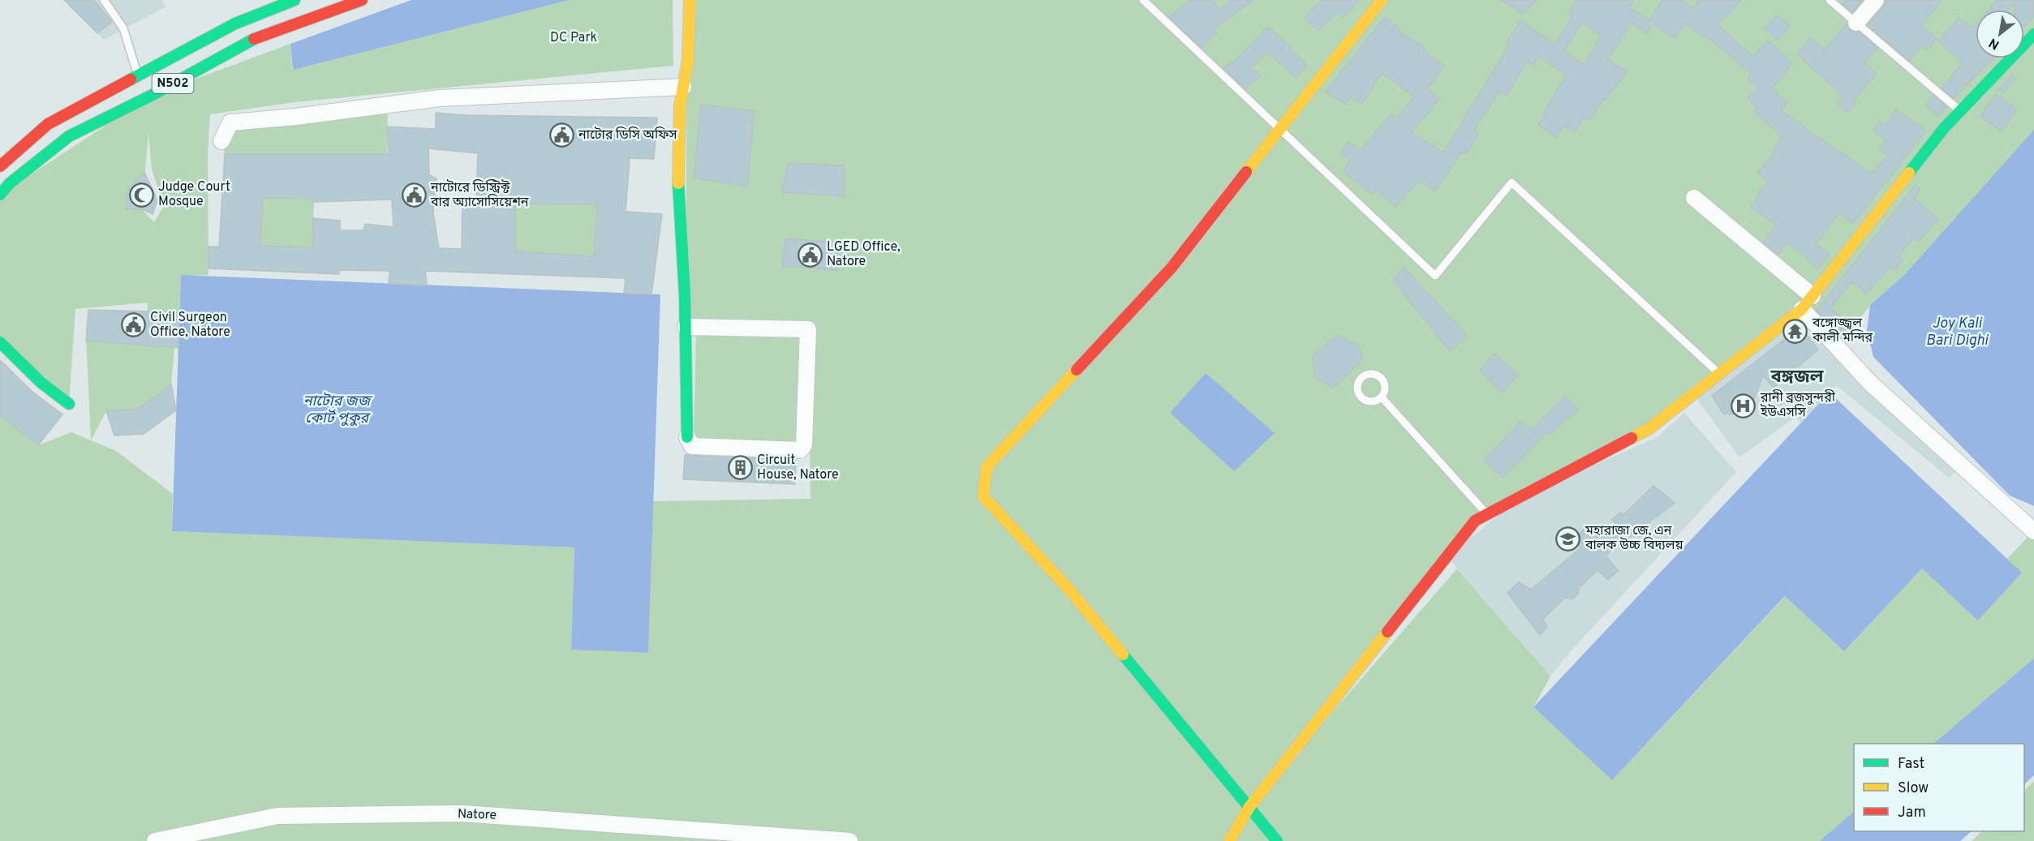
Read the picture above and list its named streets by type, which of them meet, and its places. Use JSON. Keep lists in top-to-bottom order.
{
  "streets": {
    "main road": ["N502"],
    "street": ["Natore"]
  },
  "districts": ["বঙ্গজল"],
  "water": ["Joy Kali Bari Dighi", "নাটোর জজ কোর্ট পুকুর"],
  "parks": ["DC Park"],
  "places": {
    "public building": [
      "নাটোর ডিসি অফিস",
      "নাটোরে ডিস্ট্রিক্ট বার অ্যাসোসিয়েশন",
      "LGED Office, Natore",
      "Civil Surgeon Office, Natore"
    ],
    "mosque": ["Judge Court Mosque"],
    "temple": ["বঙ্গোজ্জ্বল কালী মন্দির"],
    "hospital": ["রানী ব্রজসুন্দরী ইউএসসি"],
    "building": ["Circuit House, Natore"],
    "school or university": ["মহারাজা জে, এন বালক উচ্চ বিদ্যলয়"]
  },
  "legend": ["Fast", "Slow", "Jam"],
  "north": "bottom left"
}
